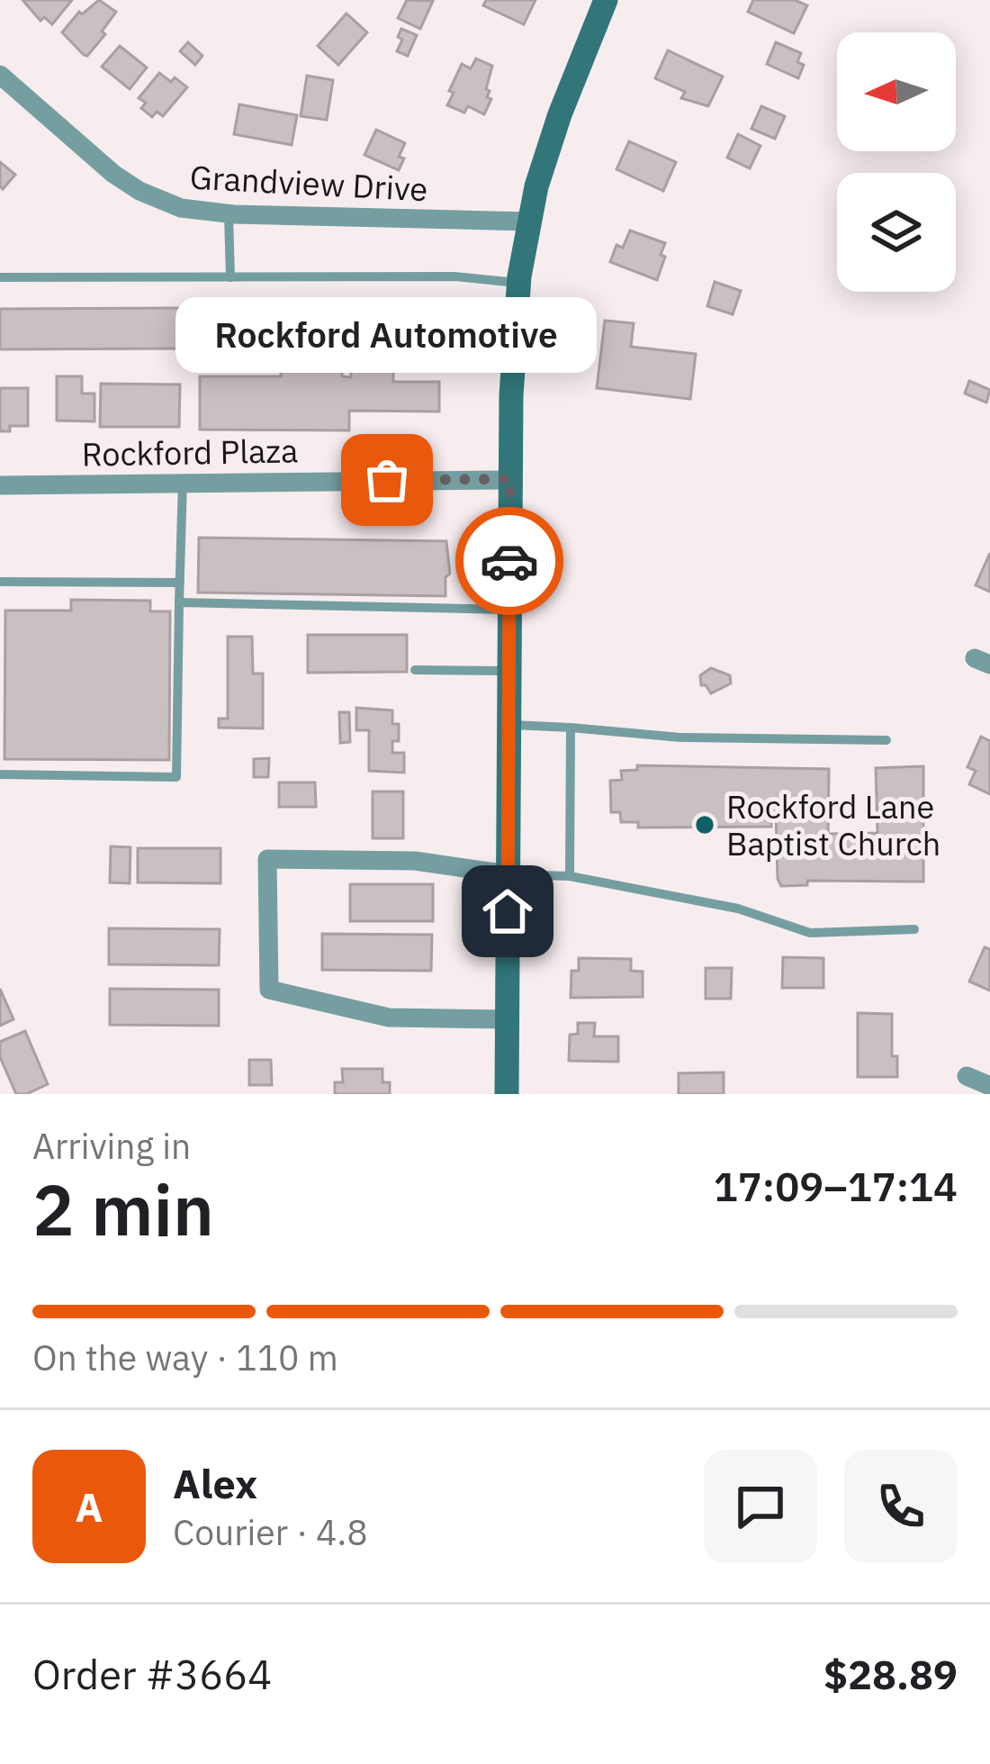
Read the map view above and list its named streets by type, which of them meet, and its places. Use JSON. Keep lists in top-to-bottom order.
{
  "streets": {
    "street": ["Grandview Drive", "Rockford Plaza"]
  },
  "places": ["Rockford Automotive", "Rockford Lane Baptist Church"],
  "north": "left",
  "page": {
    "bubble": "Rockford Automotive",
    "heading": ["2 min", "Arriving in", "17:09–17:14"],
    "panel": [
      "Alex",
      "Courier · 4.8",
      "Order #3664",
      "$28.89"
    ],
    "bar": "On the way · 110 m",
    "round": "A"
  }
}
